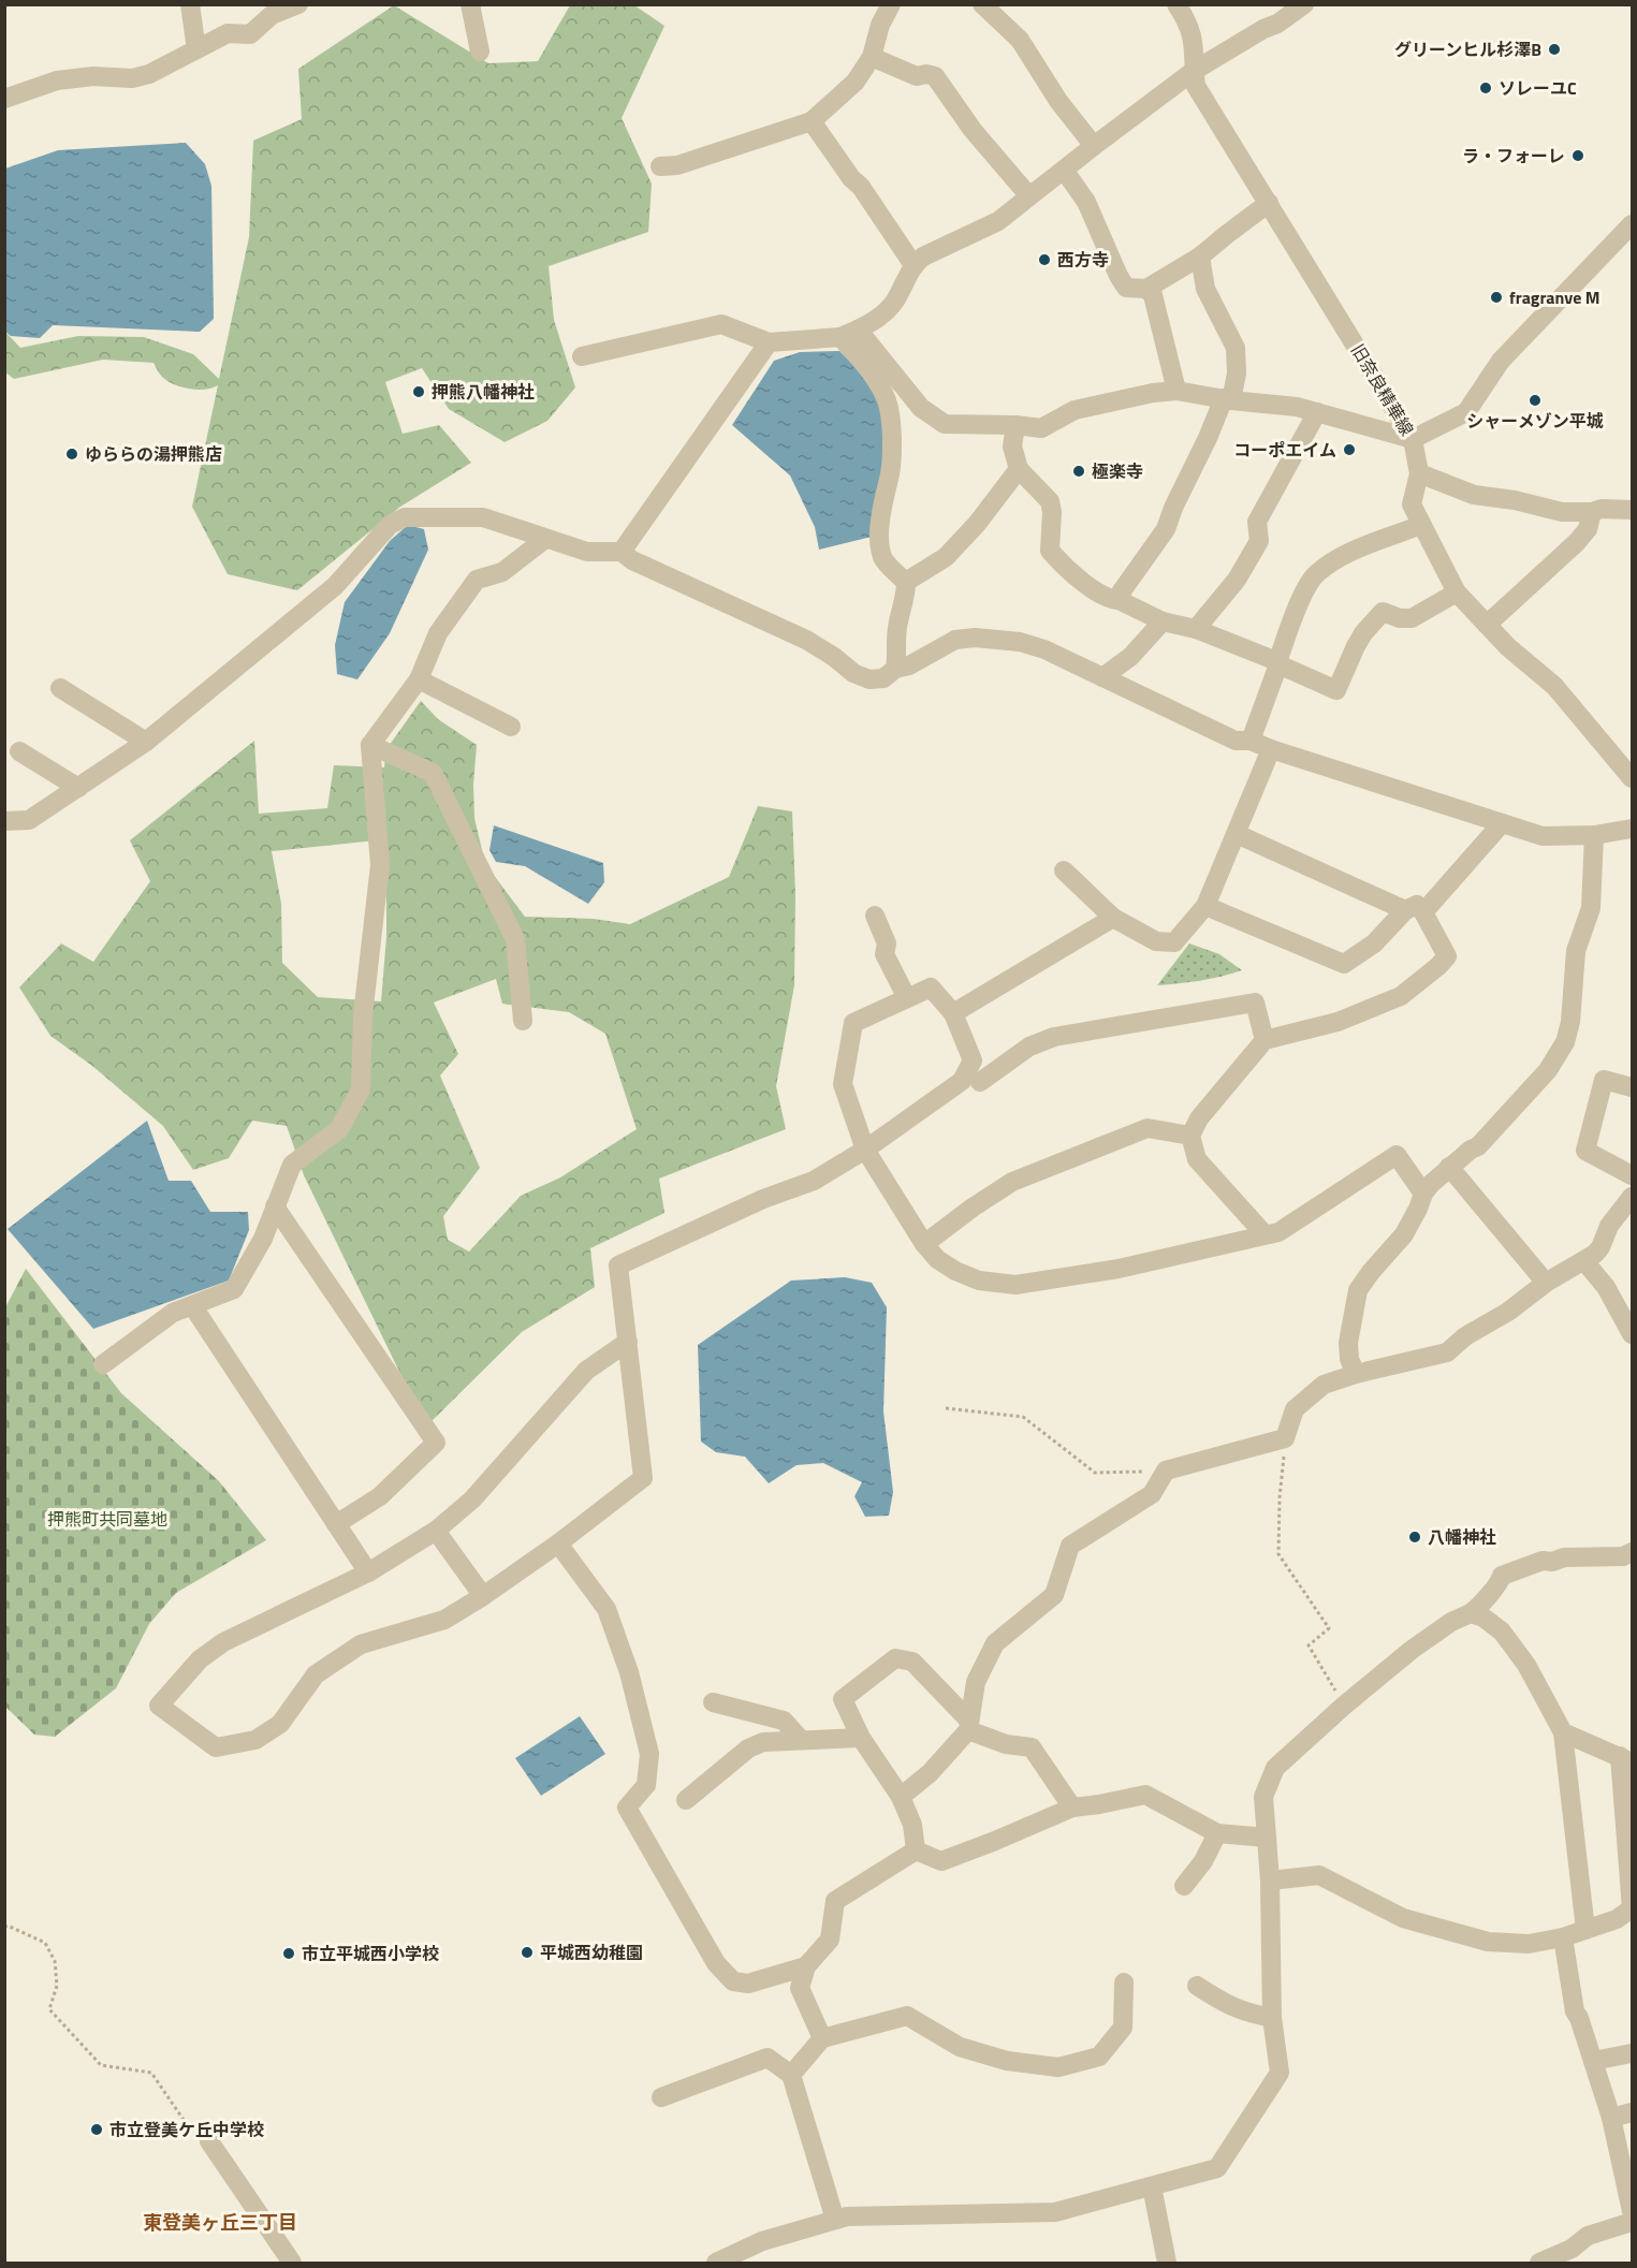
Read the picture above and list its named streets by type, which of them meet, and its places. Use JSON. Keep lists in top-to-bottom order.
{
  "streets": {
    "street": ["旧奈良精華線"]
  },
  "districts": ["東登美ヶ丘三丁目"],
  "parks": ["押熊町共同墓地"],
  "places": [
    "グリーンヒル杉澤B",
    "ソレーユC",
    "ラ・フォーレ",
    "西方寺",
    "fragranve M",
    "押熊八幡神社",
    "シャーメゾン平城",
    "コーポエイム",
    "ゆららの湯押熊店",
    "極楽寺",
    "八幡神社",
    "平城西幼稚園",
    "市立平城西小学校",
    "市立登美ケ丘中学校"
  ]
}
